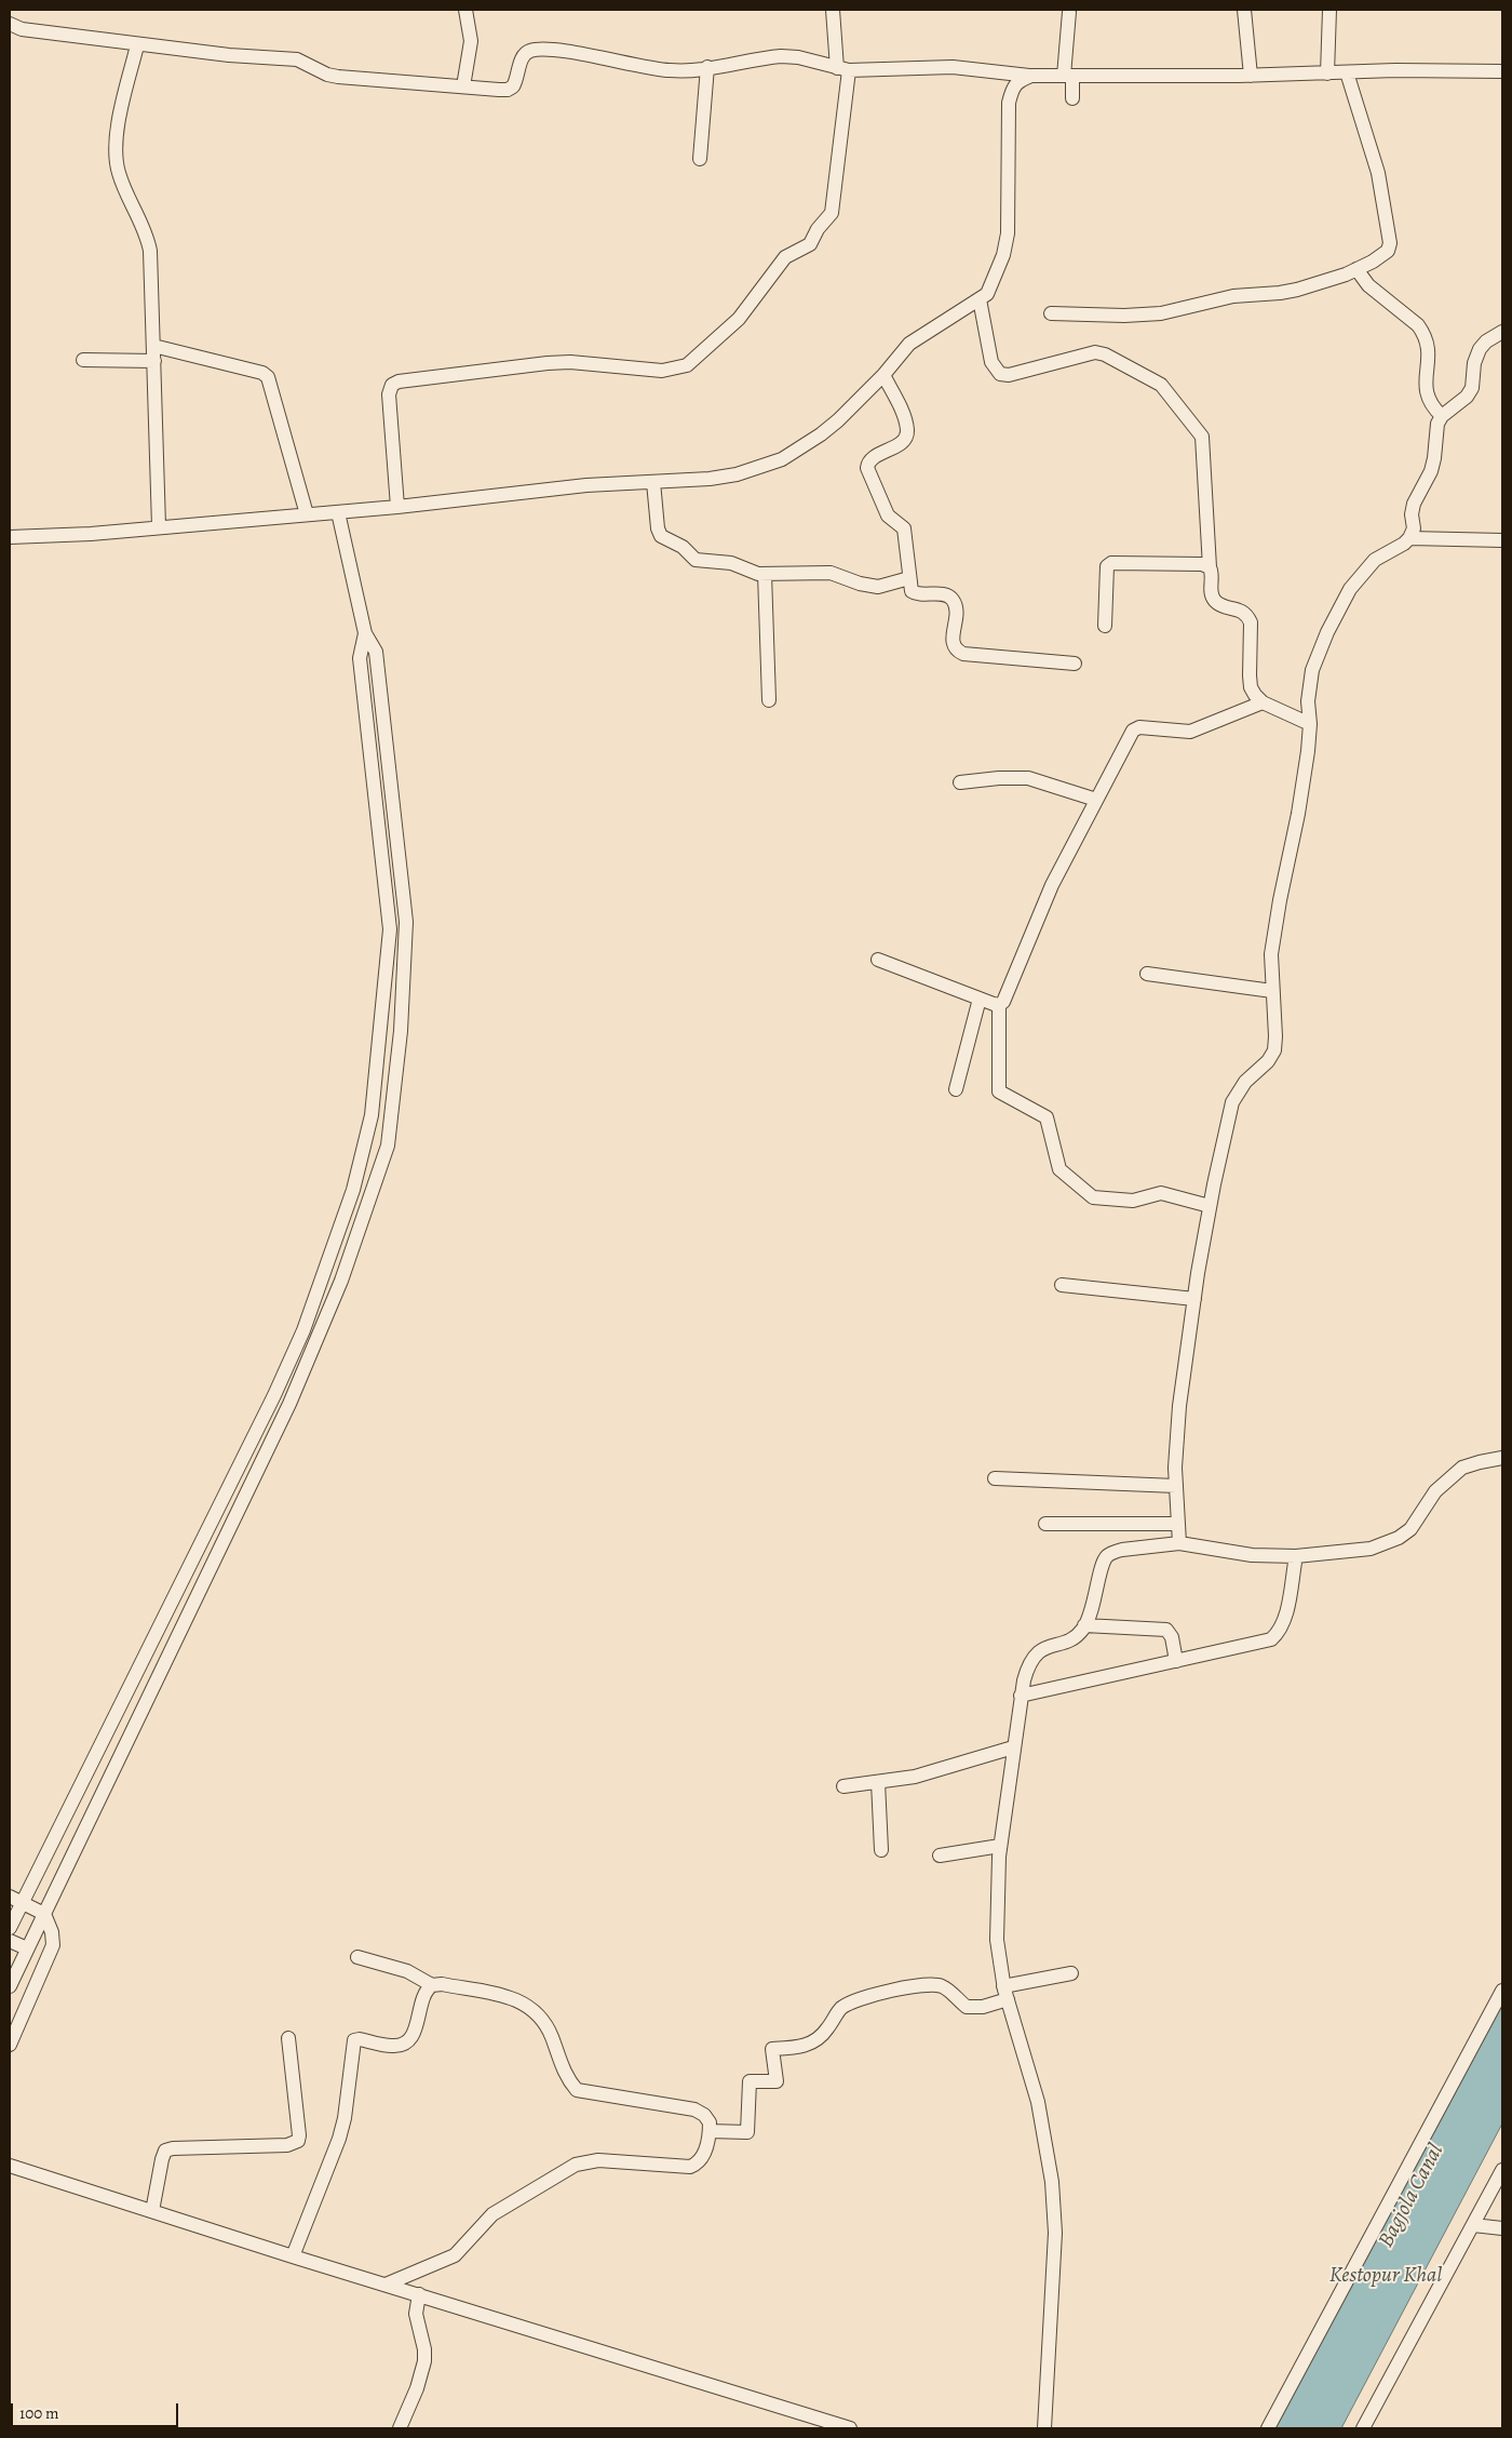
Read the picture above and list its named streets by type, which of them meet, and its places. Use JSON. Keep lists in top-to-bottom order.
{
  "water": ["Bagjola Canal", "Kestopur Khal"],
  "scale_bar": "100 m"
}
